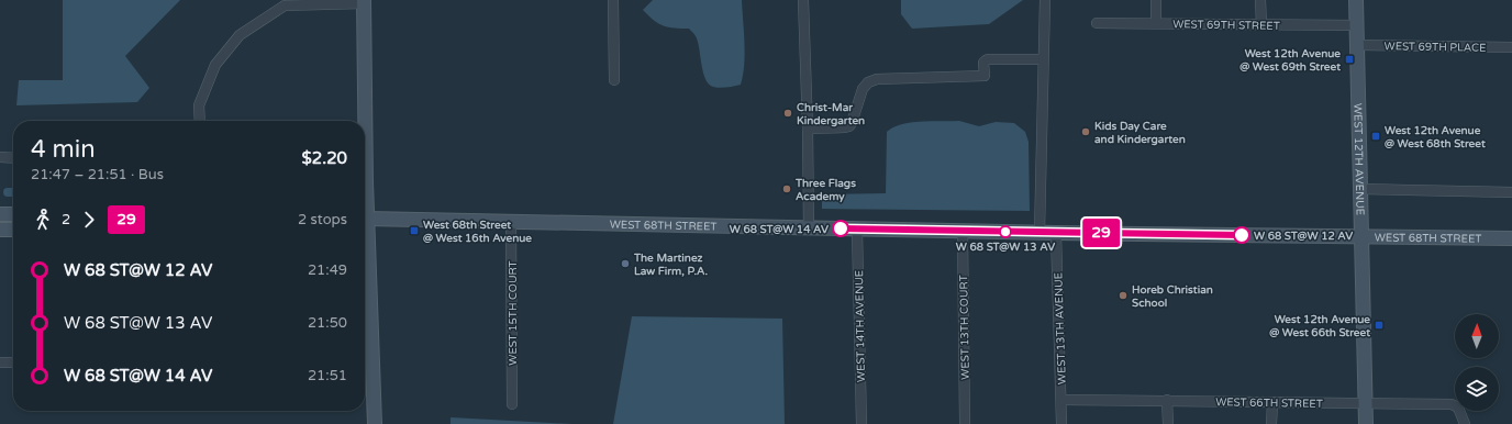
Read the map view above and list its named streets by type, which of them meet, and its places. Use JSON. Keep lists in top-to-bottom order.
{
  "streets": {
    "main road": ["WEST 12TH AVENUE", "WEST 68TH STREET"],
    "street": [
      "WEST 69TH STREET",
      "WEST 69TH PLACE",
      "WEST 15TH COURT",
      "WEST 14TH AVENUE",
      "WEST 13TH COURT",
      "WEST 13TH AVENUE",
      "WEST 66TH STREET"
    ]
  },
  "crossings": [
    ["WEST 69TH STREET", "WEST 12TH AVENUE"],
    ["WEST 69TH PLACE", "WEST 12TH AVENUE"],
    ["WEST 12TH AVENUE", "WEST 68TH STREET"],
    ["WEST 12TH AVENUE", "WEST 66TH STREET"],
    ["WEST 68TH STREET", "WEST 15TH COURT"],
    ["WEST 68TH STREET", "WEST 14TH AVENUE"],
    ["WEST 68TH STREET", "WEST 13TH COURT"],
    ["WEST 68TH STREET", "WEST 13TH AVENUE"],
    ["WEST 13TH AVENUE", "WEST 66TH STREET"]
  ],
  "places": {
    "transit": [
      "West 12th Avenue @ West 69th Street",
      "West 12th Avenue @ West 68th Street",
      "West 68th Street @ West 16th Avenue",
      "West 12th Avenue @ West 66th Street"
    ],
    "other": [
      "Christ-Mar Kindergarten",
      "Kids Day Care and Kindergarten",
      "Three Flags Academy",
      "W 68 ST@W 14 AV",
      "W 68 ST@W 13 AV",
      "W 68 ST@W 12 AV",
      "The Martinez Law Firm, P.A.",
      "Horeb Christian School"
    ]
  },
  "lines": ["bus line 29"],
  "north": "top",
  "page": {
    "on_map": "29",
    "heading": ["4 min", "21:47 – 21:51 · Bus", "$2.20"],
    "legs": ["2", "29", "2 stops"],
    "list": [
      {
        "name": "W 68 ST@W 12 AV",
        "value": "21:49"
      },
      {
        "name": "W 68 ST@W 13 AV",
        "value": "21:50"
      },
      {
        "name": "W 68 ST@W 14 AV",
        "value": "21:51"
      }
    ]
  }
}
